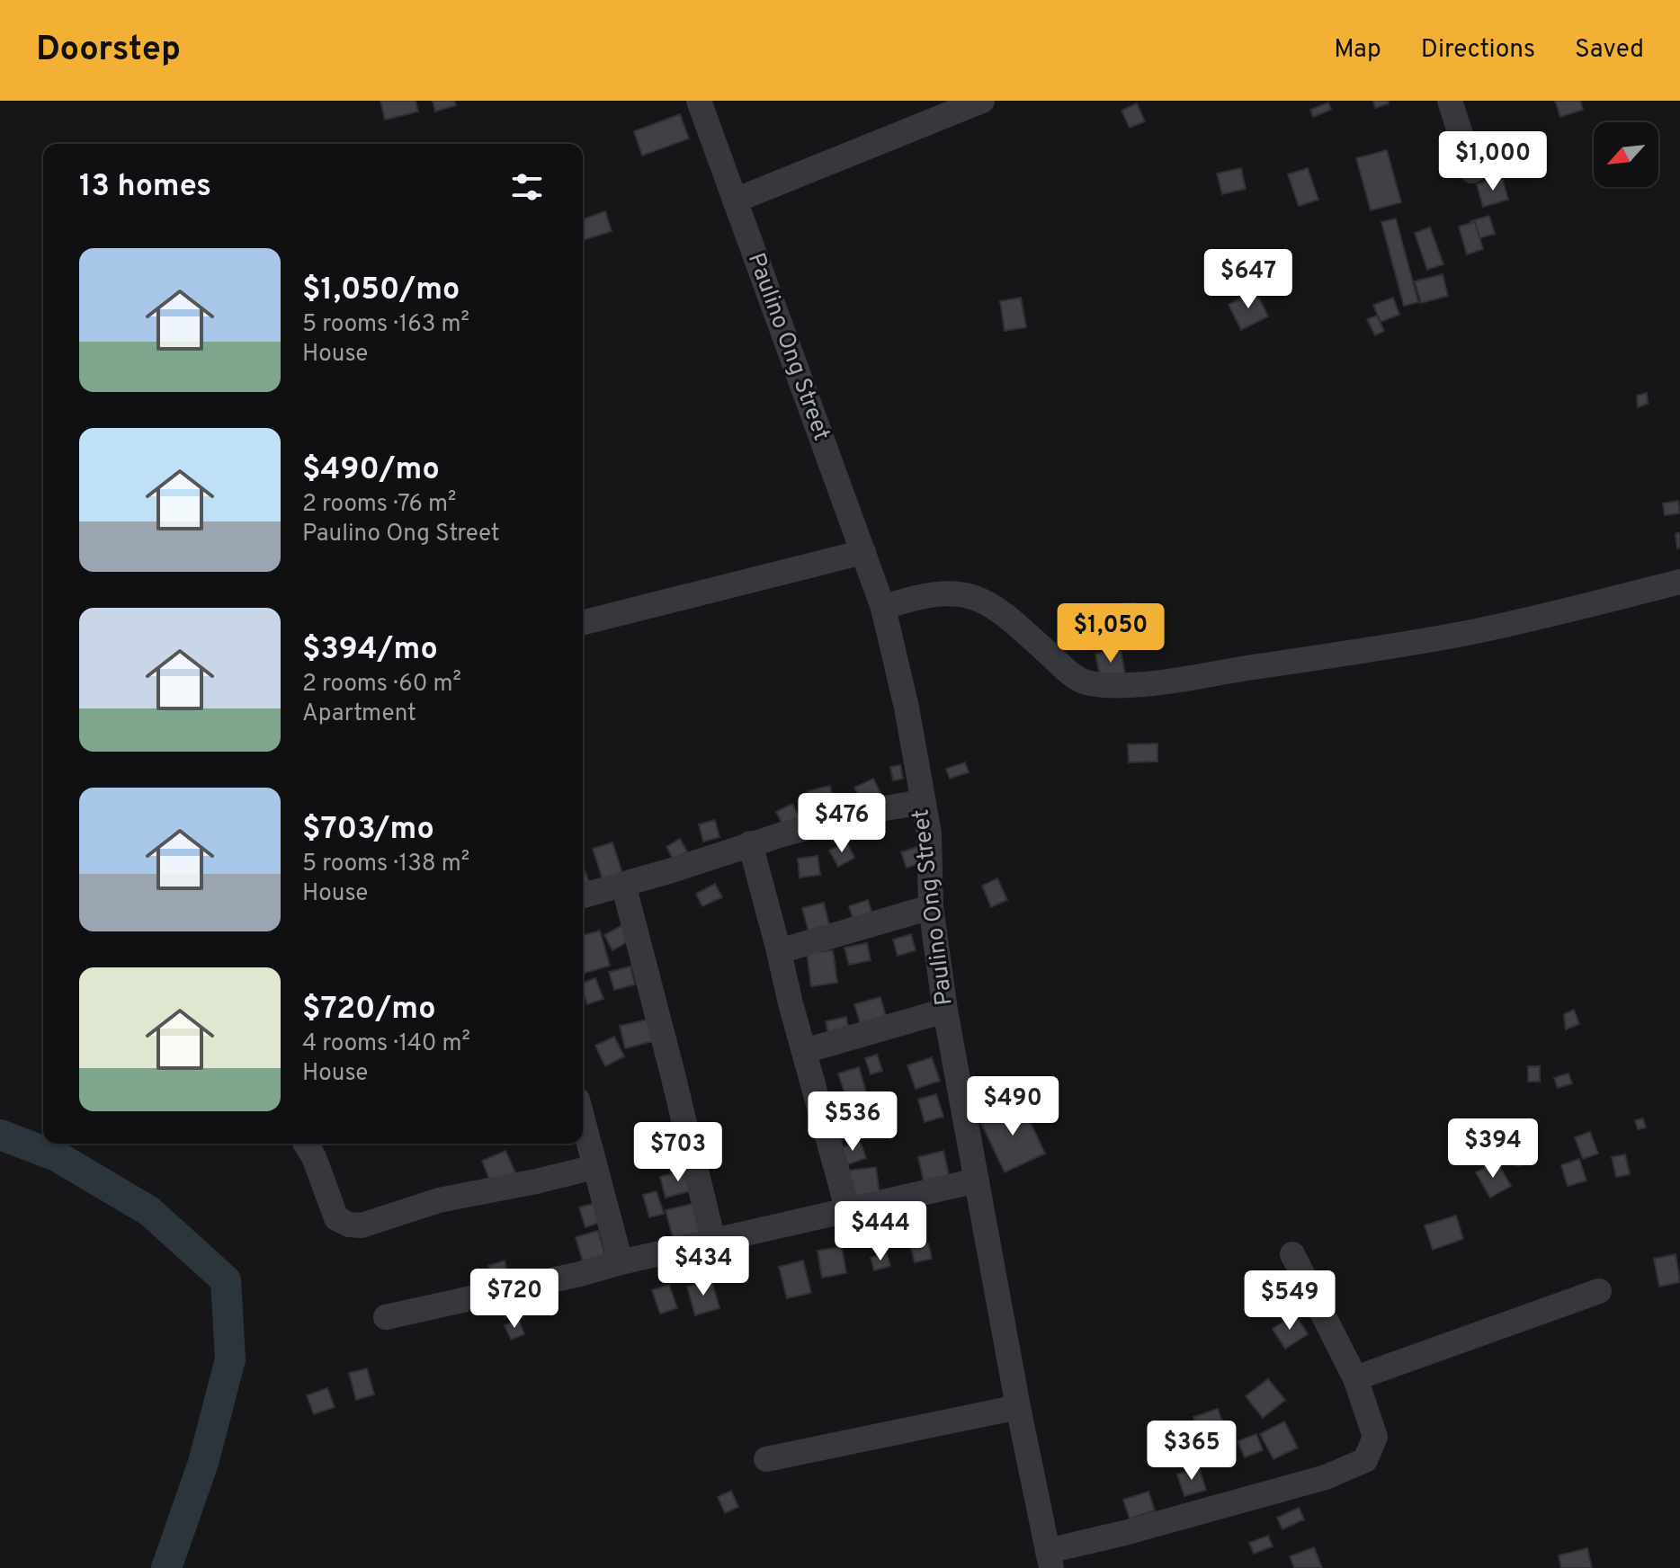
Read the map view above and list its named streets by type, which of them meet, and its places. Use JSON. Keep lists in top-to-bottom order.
{
  "streets": {
    "street": ["Paulino Ong Street"]
  },
  "north": "bottom left",
  "page": {
    "header": "Doorstep",
    "nav": ["Map", "Directions", "Saved"],
    "price": [
      "$1,000",
      "$647",
      "$1,050",
      "$476",
      "$490",
      "$536",
      "$394",
      "$703",
      "$444",
      "$434",
      "$720",
      "$549",
      "$365"
    ],
    "heading": "13 homes",
    "list": [
      {
        "name": "$1,050/mo",
        "note": "5 rooms · 163 m² · House"
      },
      {
        "name": "$490/mo",
        "note": "2 rooms · 76 m² · Paulino Ong Street"
      },
      {
        "name": "$394/mo",
        "note": "2 rooms · 60 m² · Apartment"
      },
      {
        "name": "$703/mo",
        "note": "5 rooms · 138 m² · House"
      },
      {
        "name": "$720/mo",
        "note": "4 rooms · 140 m² · House"
      }
    ]
  }
}
